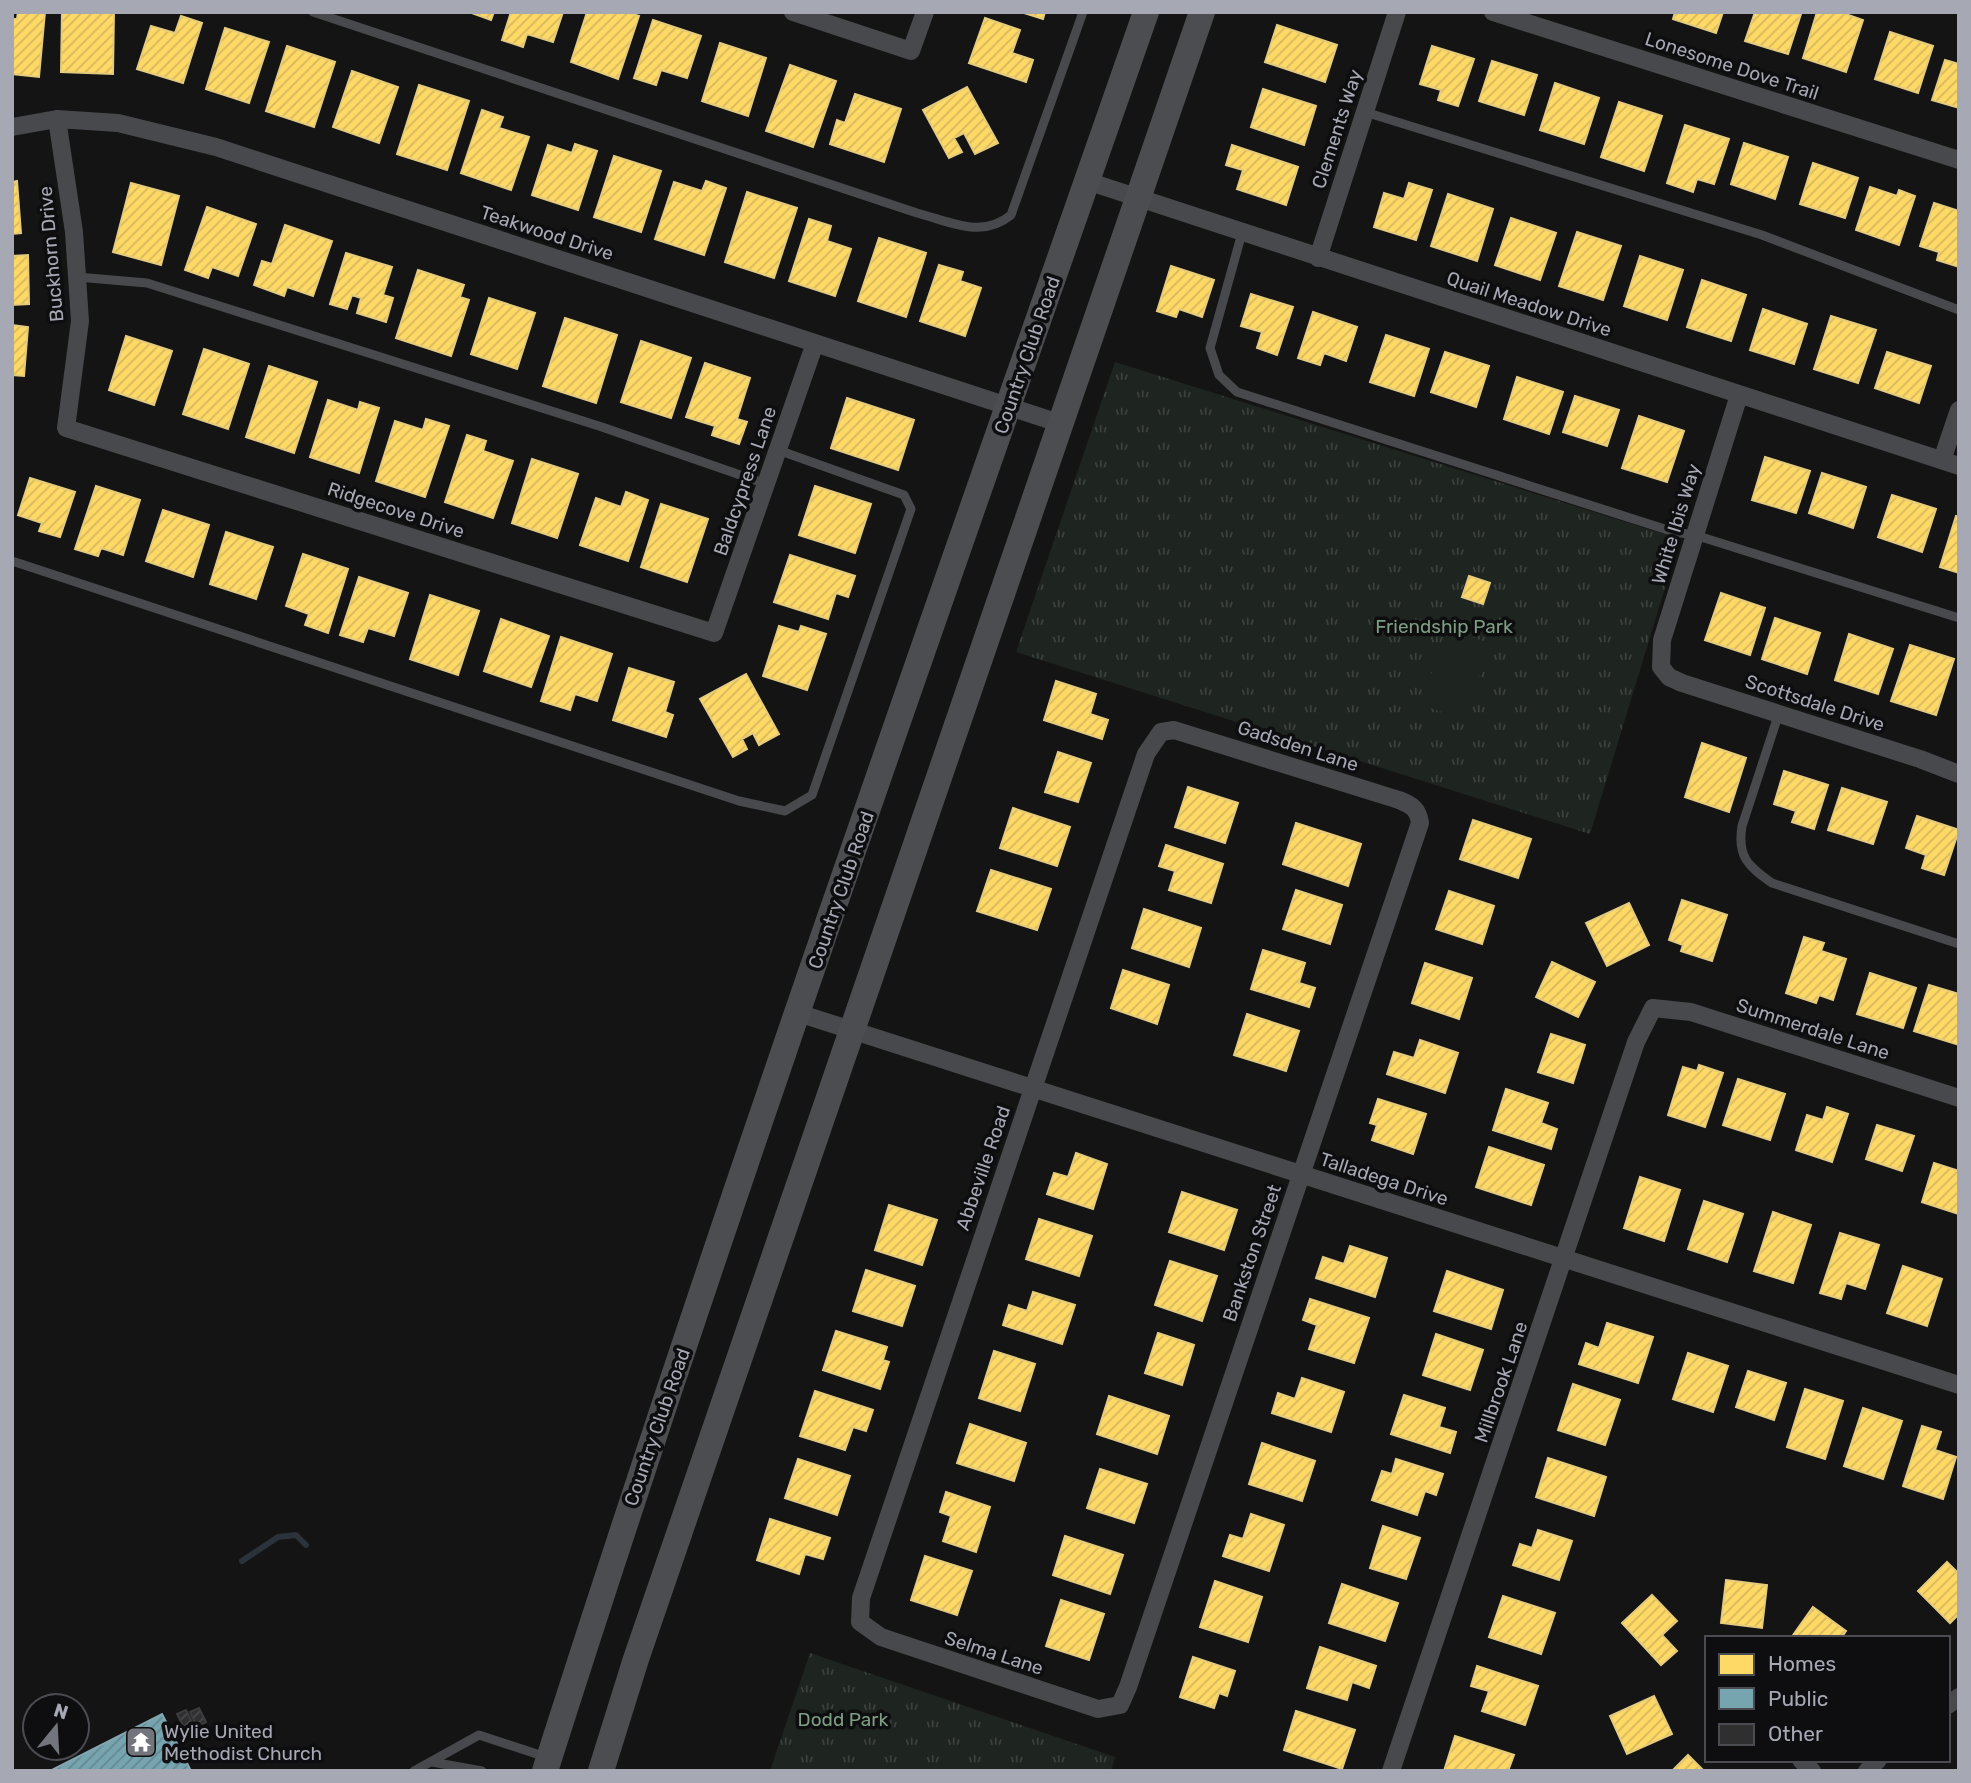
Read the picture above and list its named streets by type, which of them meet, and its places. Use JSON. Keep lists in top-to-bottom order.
{
  "streets": {
    "main road": ["Country Club Road"],
    "street": [
      "Lonesome Dove Trail",
      "Clements Way",
      "Teakwood Drive",
      "Buckhorn Drive",
      "Quail Meadow Drive",
      "Baldcypress Lane",
      "Ridgecove Drive",
      "White Ibis Way",
      "Scottsdale Drive",
      "Gadsden Lane",
      "Summerdale Lane",
      "Abbeville Road",
      "Talladega Drive",
      "Bankston Street",
      "Millbrook Lane",
      "Selma Lane"
    ]
  },
  "crossings": [
    ["Clements Way", "Quail Meadow Drive"],
    ["Teakwood Drive", "Buckhorn Drive"],
    ["Teakwood Drive", "Country Club Road"],
    ["Teakwood Drive", "Baldcypress Lane"],
    ["Buckhorn Drive", "Ridgecove Drive"],
    ["Quail Meadow Drive", "Country Club Road"],
    ["Quail Meadow Drive", "White Ibis Way"],
    ["Country Club Road", "Talladega Drive"],
    ["Baldcypress Lane", "Ridgecove Drive"],
    ["White Ibis Way", "Scottsdale Drive"],
    ["Gadsden Lane", "Abbeville Road"],
    ["Gadsden Lane", "Bankston Street"],
    ["Summerdale Lane", "Millbrook Lane"],
    ["Abbeville Road", "Talladega Drive"],
    ["Abbeville Road", "Selma Lane"],
    ["Talladega Drive", "Bankston Street"],
    ["Talladega Drive", "Millbrook Lane"],
    ["Bankston Street", "Selma Lane"]
  ],
  "parks": ["Friendship Park", "Dodd Park"],
  "places": {
    "temple": ["Wylie United Methodist Church"]
  },
  "legend": ["Homes", "Public", "Other"],
  "north": "top"
}
